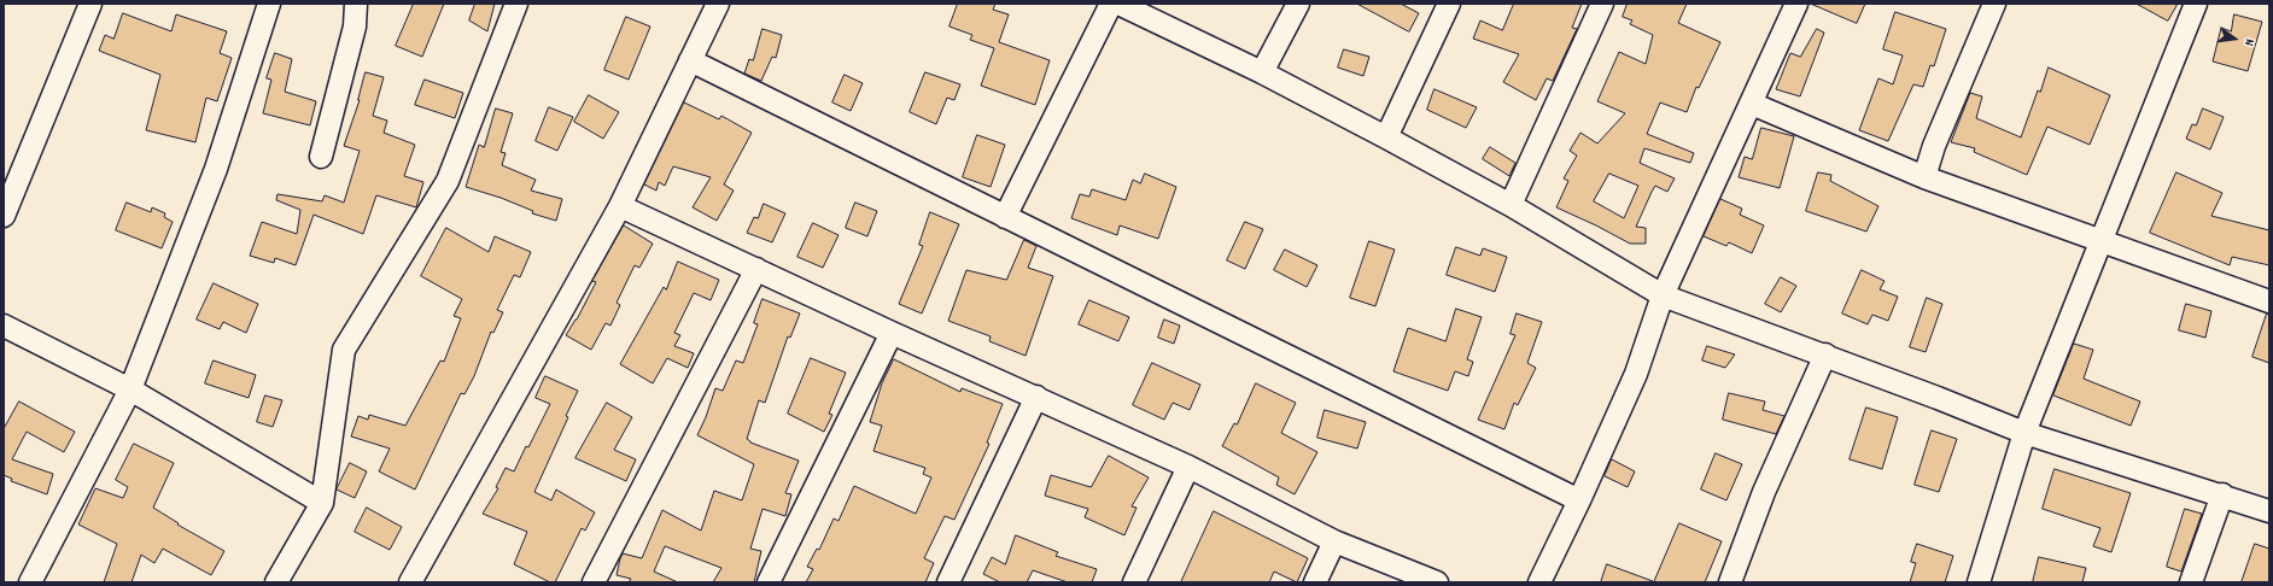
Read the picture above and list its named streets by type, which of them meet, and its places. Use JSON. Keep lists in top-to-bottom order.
{
  "north": "right"
}
